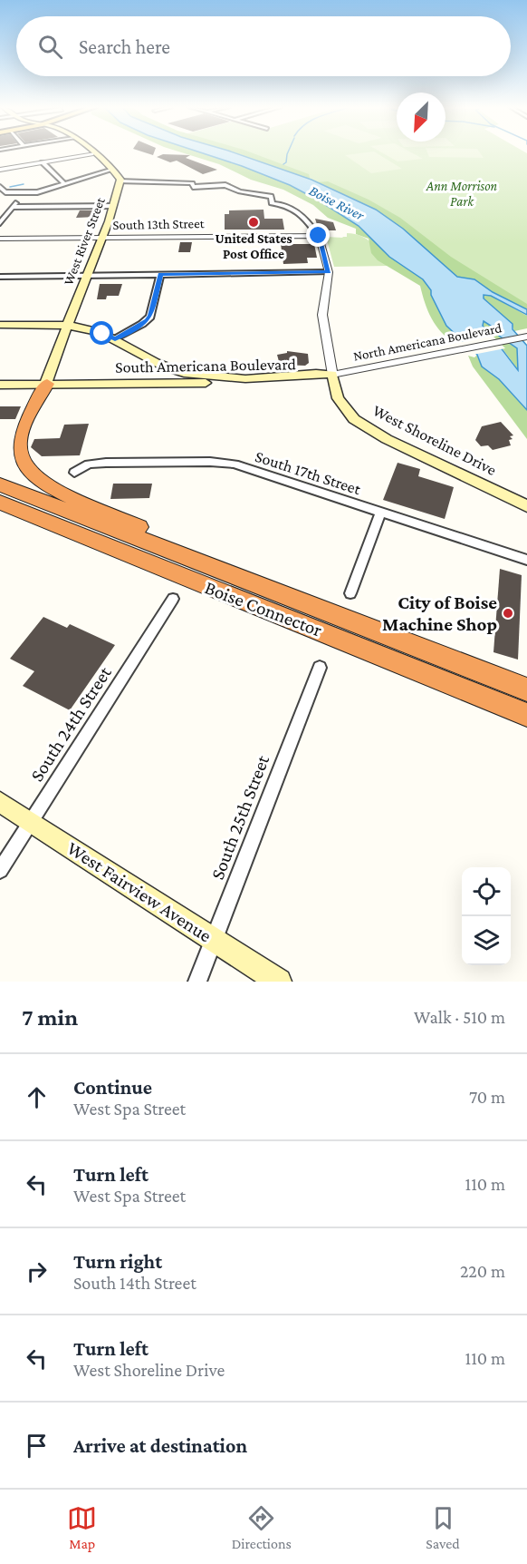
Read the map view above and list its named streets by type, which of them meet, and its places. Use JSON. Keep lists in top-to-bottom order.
{
  "streets": {
    "highway": ["Boise Connector"],
    "main road": [
      "West River Street",
      "South Americana Boulevard",
      "West Shoreline Drive",
      "West Fairview Avenue"
    ],
    "street": [
      "South 13th Street",
      "North Americana Boulevard",
      "South 17th Street",
      "South 24th Street",
      "South 25th Street"
    ]
  },
  "crossings": [
    ["South 13th Street", "West River Street"],
    ["South 13th Street", "West Shoreline Drive"],
    ["West River Street", "South Americana Boulevard"],
    ["North Americana Boulevard", "South Americana Boulevard"],
    ["North Americana Boulevard", "West Shoreline Drive"],
    ["South Americana Boulevard", "West Shoreline Drive"],
    ["South 24th Street", "West Fairview Avenue"],
    ["South 25th Street", "West Fairview Avenue"]
  ],
  "water": ["Boise River"],
  "parks": ["Ann Morrison Park"],
  "places": ["United States Post Office", "City of Boise Machine Shop"],
  "north": "bottom left",
  "page": {
    "search": "Search here",
    "heading": ["7 min", "Walk · 510 m"],
    "list": [
      ["Continue", "West Spa Street", "70 m"],
      ["Turn left", "West Spa Street", "110 m"],
      ["Turn right", "South 14th Street", "220 m"],
      ["Turn left", "West Shoreline Drive", "110 m"],
      "Arrive at destination"
    ],
    "nav": ["Map", "Directions", "Saved"]
  }
}
